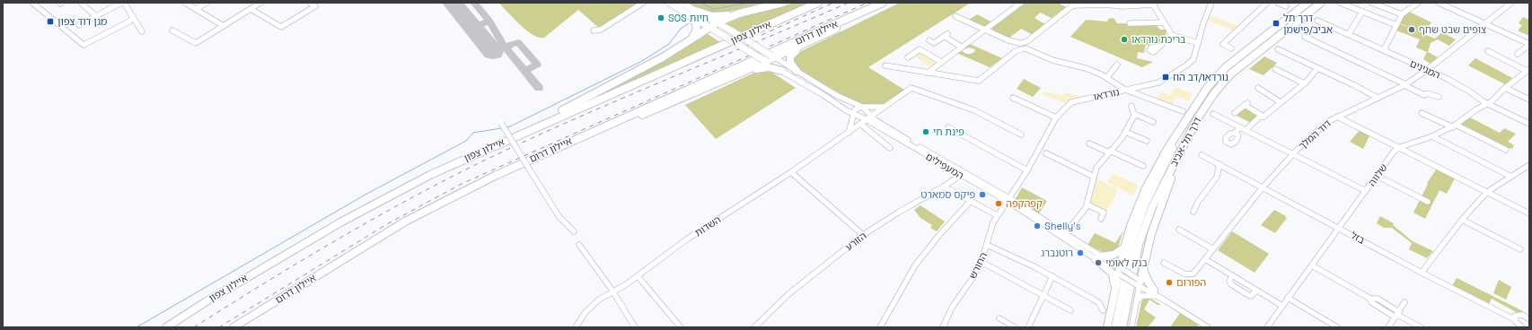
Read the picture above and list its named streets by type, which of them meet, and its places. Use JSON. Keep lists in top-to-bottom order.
{
  "streets": {
    "highway": ["איילון צפון", "איילון דרום", "דרך תל-אביב"],
    "street": [
      "המגינים",
      "נורדאו",
      "דוד המלך",
      "המעפילים",
      "שלווה",
      "השדות",
      "בזל",
      "הזורע",
      "החורש"
    ]
  },
  "crossings": [
    ["המגינים", "דוד המלך"],
    ["נורדאו", "המעפילים"],
    ["נורדאו", "החורש"],
    ["דוד המלך", "בזל"],
    ["המעפילים", "השדות"],
    ["המעפילים", "הזורע"],
    ["המעפילים", "החורש"],
    ["שלווה", "בזל"]
  ],
  "places": {
    "other": [
      "SOS חיות",
      "צופים שבט שחף",
      "בריכת נורדאו",
      "פינת חי",
      "פיקס סמארט",
      "קפהקפה",
      "Shelly's",
      "רוטנברג",
      "בנק לאומי",
      "הפורום"
    ],
    "transit": ["מגן דוד צפון", "דרך תל אביב/פישמן", "נורדאו/דב הוז"]
  }
}
